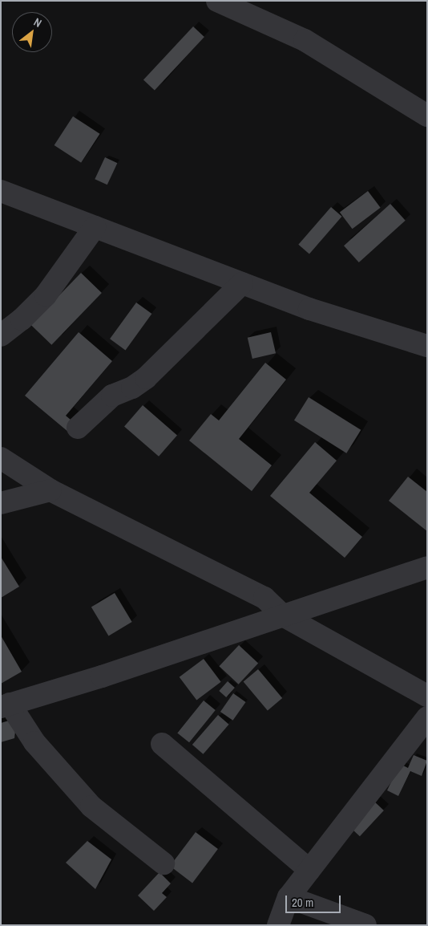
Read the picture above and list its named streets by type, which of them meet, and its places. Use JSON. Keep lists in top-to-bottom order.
{
  "scale_bar": "20 m",
  "north": "top right"
}
